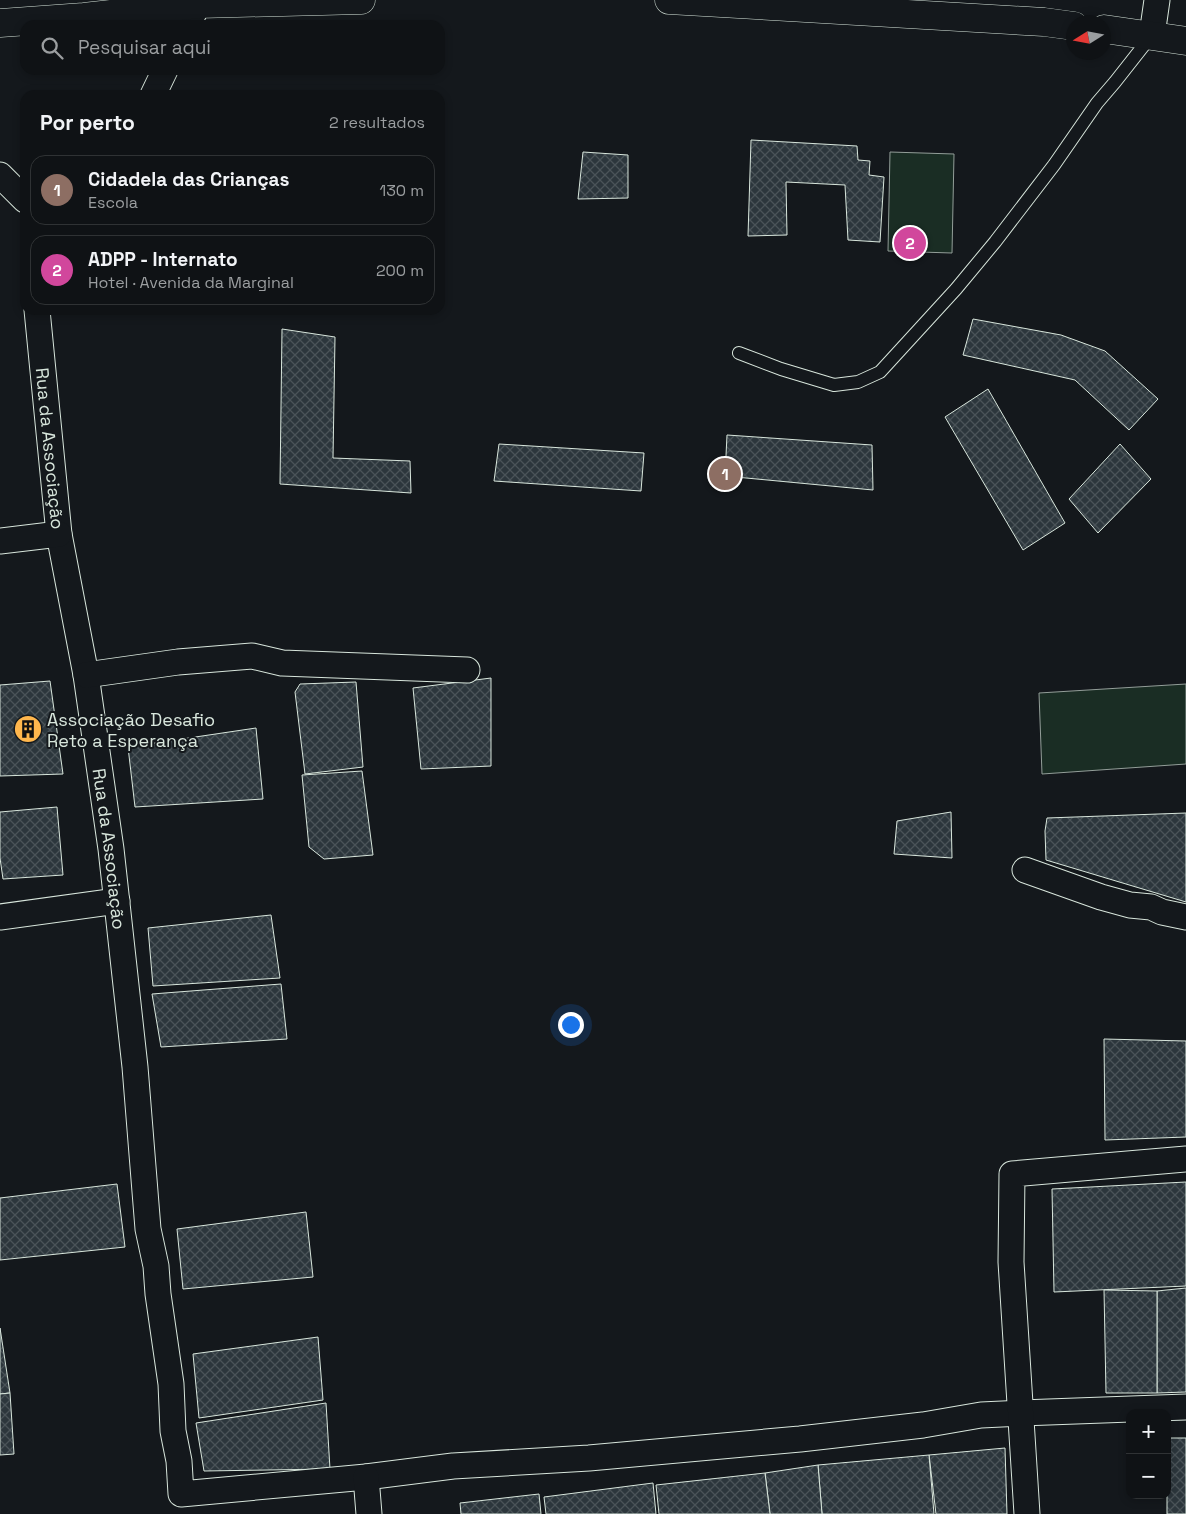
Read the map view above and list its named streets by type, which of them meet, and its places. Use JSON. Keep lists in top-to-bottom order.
{
  "streets": {
    "street": ["Rua da Associação"]
  },
  "places": {
    "building": ["Associação Desafio Reto a Esperança"]
  },
  "north": "left",
  "page": {
    "search": "Pesquisar aqui",
    "heading": ["Por perto", "2 resultados"],
    "list": [
      {
        "mark": "1",
        "name": "Cidadela das Crianças",
        "note": "Escola",
        "value": "130 m"
      },
      {
        "mark": "2",
        "name": "ADPP - Internato",
        "note": "Hotel · Avenida da Marginal",
        "value": "200 m"
      }
    ],
    "pins": ["2", "1"],
    "map_buttons": ["+", "−"]
  }
}
